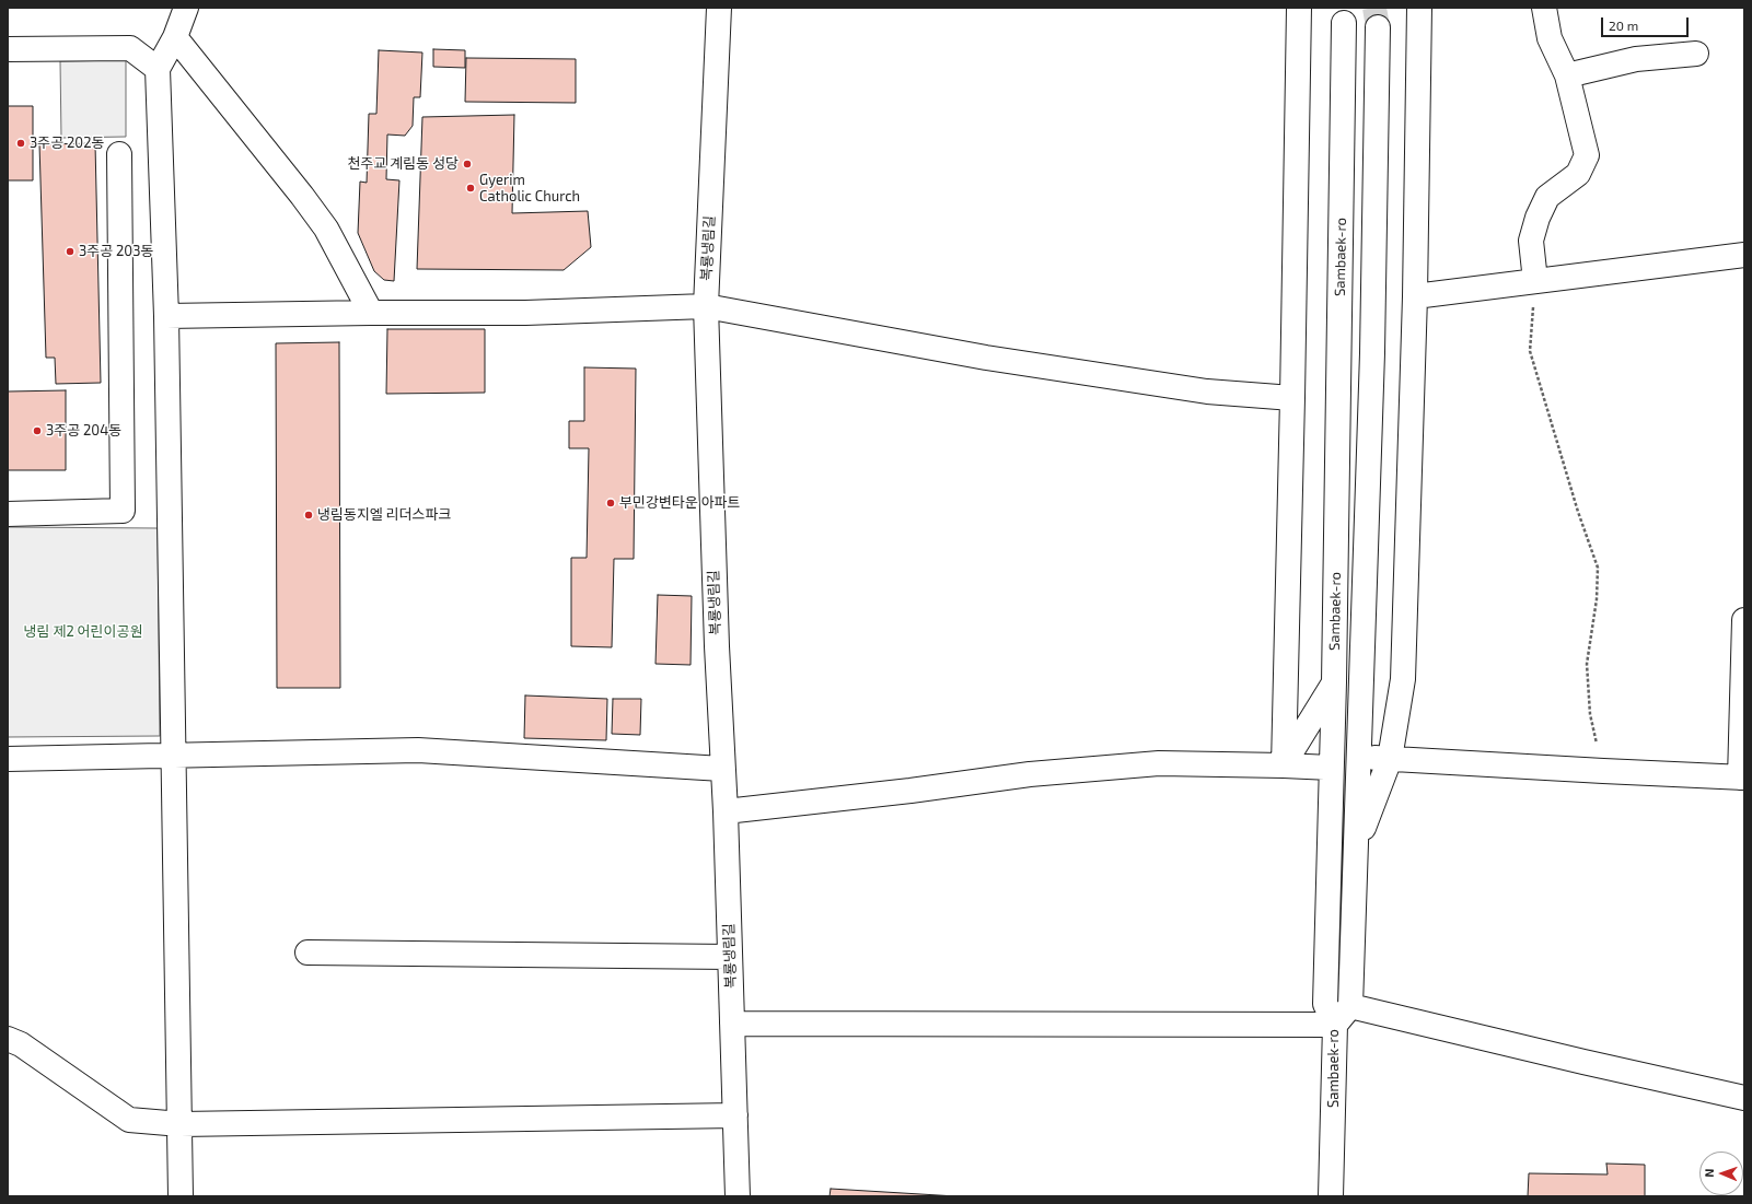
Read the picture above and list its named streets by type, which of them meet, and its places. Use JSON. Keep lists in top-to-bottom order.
{
  "streets": {
    "street": ["복룡냉림길", "Sambaek-ro"]
  },
  "parks": ["냉림 제2 어린이공원"],
  "places": [
    "3주공 202동",
    "천주교 계림동 성당",
    "Gyerim Catholic Church",
    "3주공 203동",
    "3주공 204동",
    "부민강변타운 아파트",
    "냉림동지엘 리더스파크"
  ],
  "scale_bar": "20 m",
  "north": "left"
}
